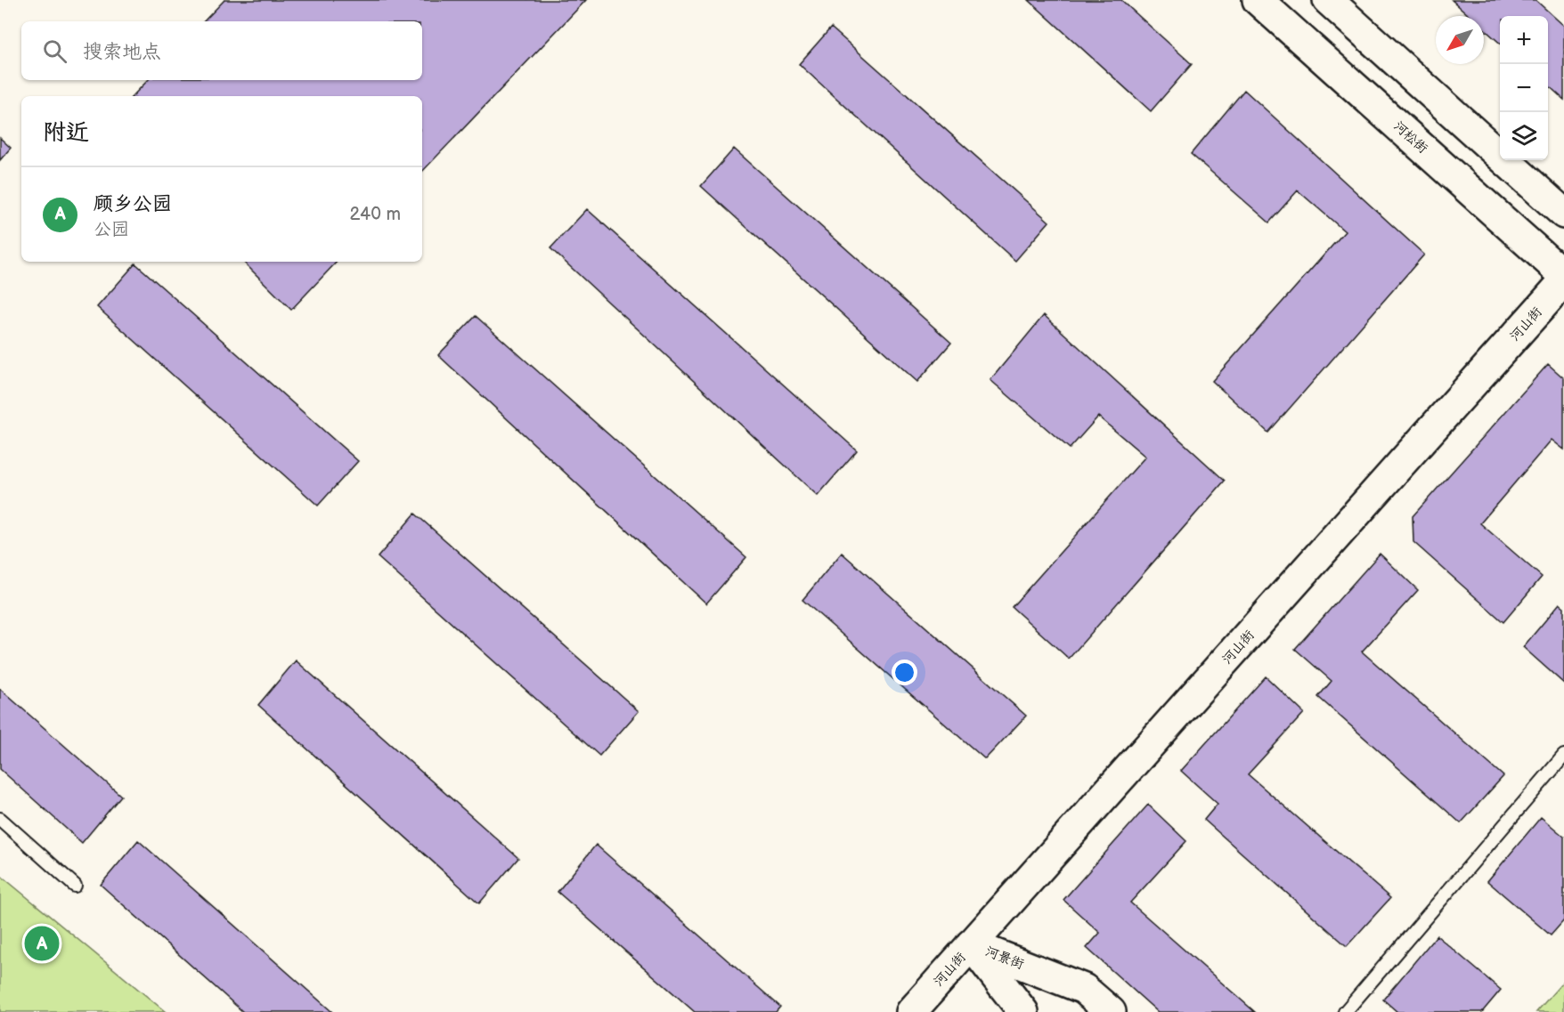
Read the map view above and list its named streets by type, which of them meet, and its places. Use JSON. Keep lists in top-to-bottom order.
{
  "streets": {
    "street": ["河松街", "河山街", "河景街"]
  },
  "crossings": [
    ["河山街", "河景街"]
  ],
  "north": "bottom left",
  "page": {
    "map_buttons": ["+", "−"],
    "search": "搜索地点",
    "heading": "附近",
    "list": [
      {
        "mark": "A",
        "name": "顾乡公园",
        "note": "公园",
        "value": "240 m"
      }
    ],
    "pins": "A"
  }
}
